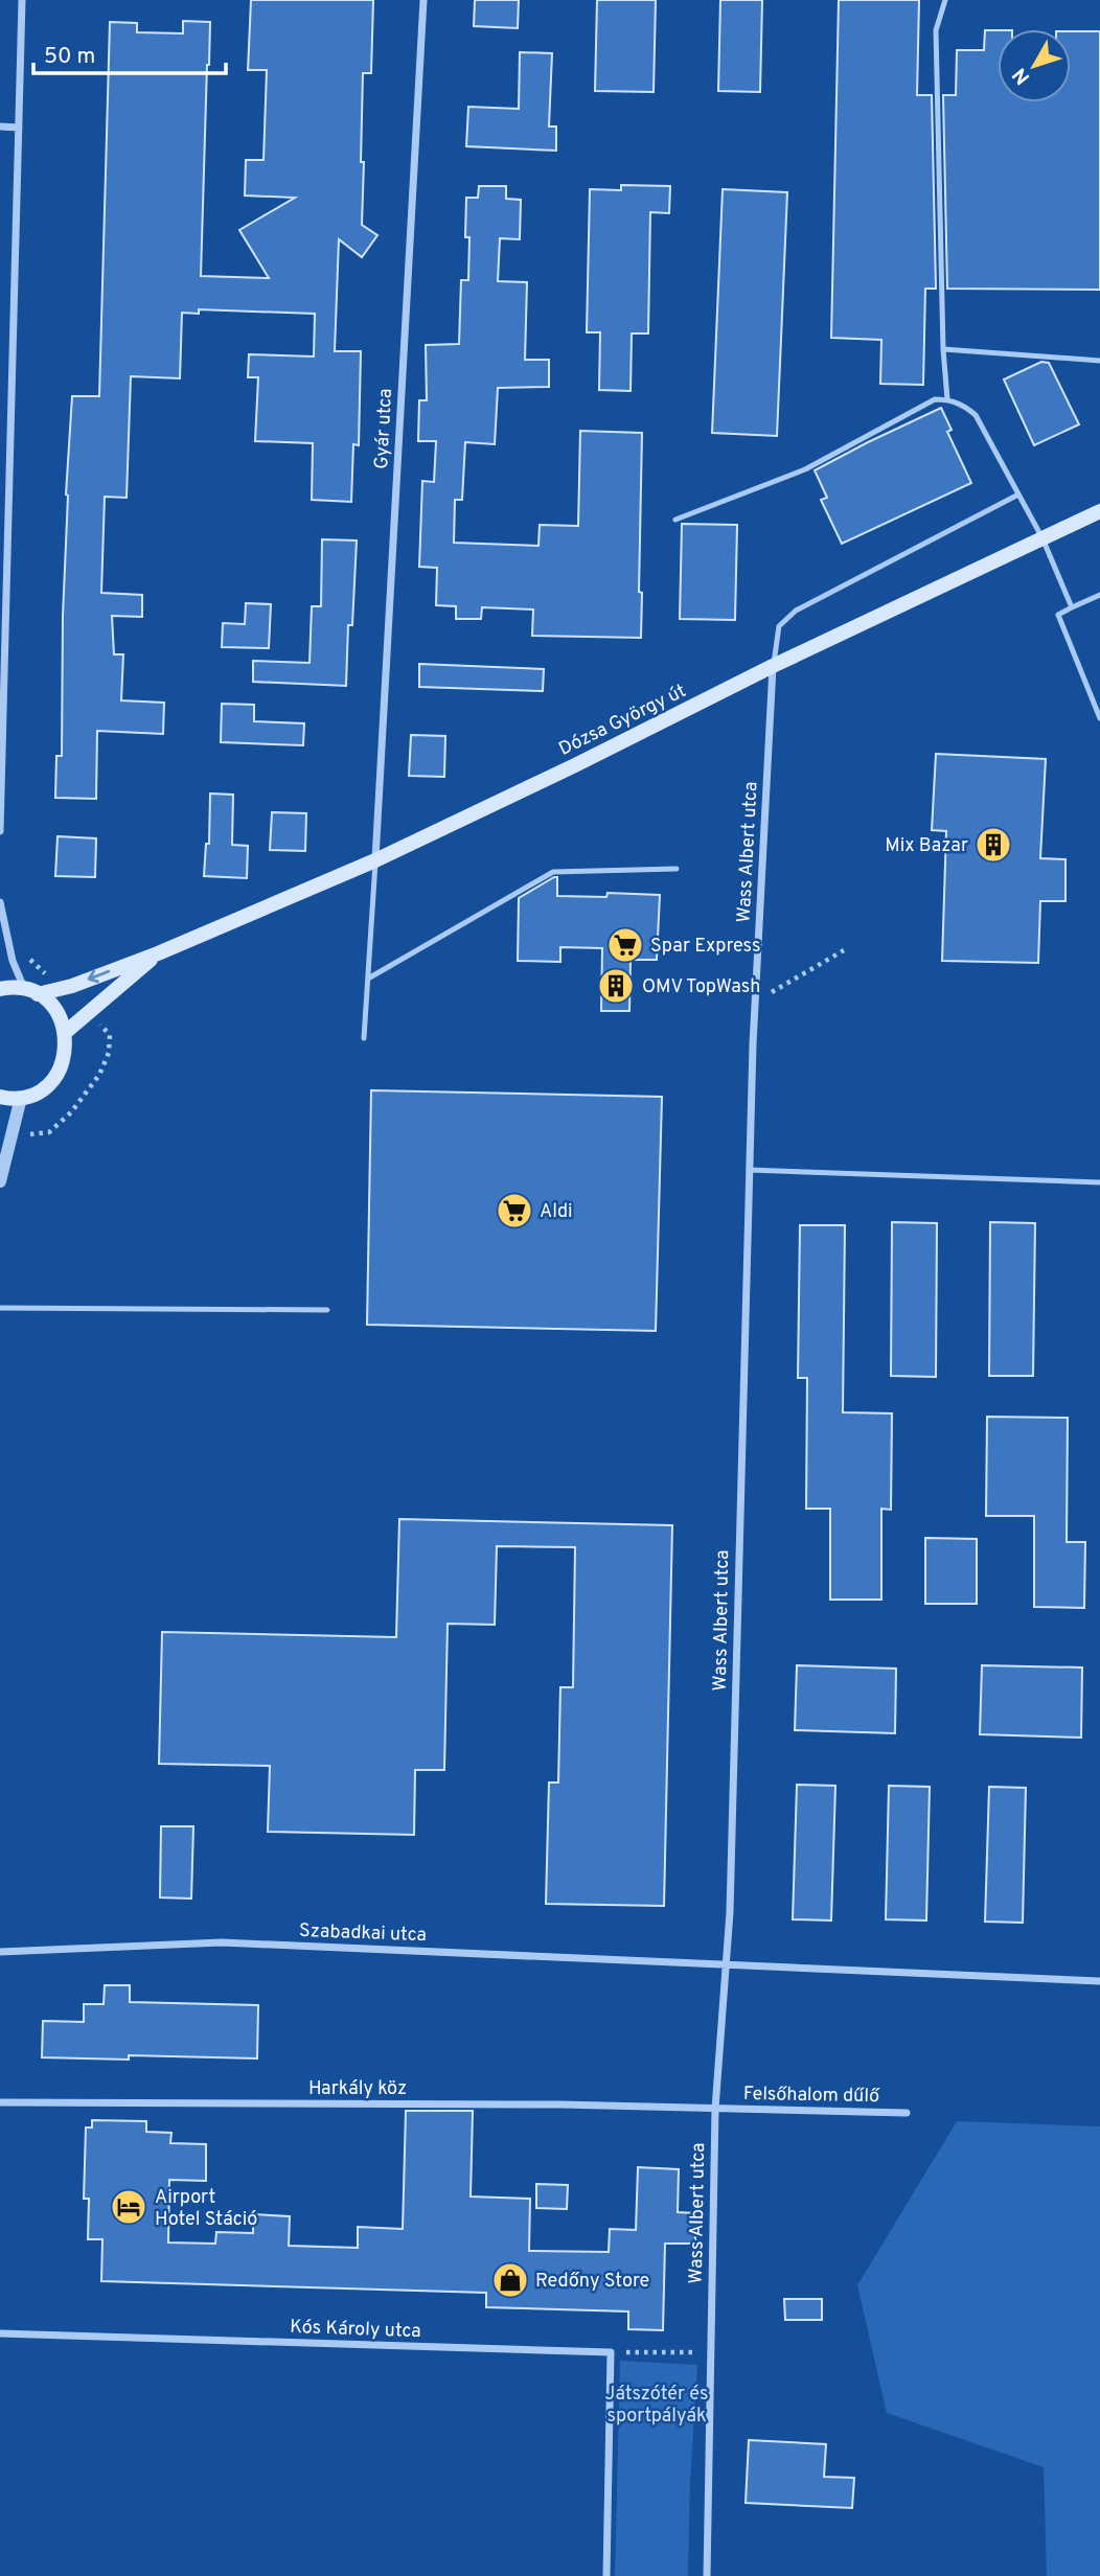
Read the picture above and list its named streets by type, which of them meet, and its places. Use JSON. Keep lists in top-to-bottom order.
{
  "streets": {
    "main road": ["Dózsa György út"],
    "street": [
      "Gyár utca",
      "Wass Albert utca",
      "Szabadkai utca",
      "Harkály köz",
      "Felsőhalom dűlő",
      "Kós Károly utca"
    ]
  },
  "crossings": [
    ["Gyár utca", "Dózsa György út"],
    ["Dózsa György út", "Wass Albert utca"],
    ["Wass Albert utca", "Szabadkai utca"],
    ["Wass Albert utca", "Harkály köz"],
    ["Wass Albert utca", "Felsőhalom dűlő"],
    ["Harkály köz", "Felsőhalom dűlő"]
  ],
  "parks": ["Játszótér és sportpályák"],
  "places": {
    "building": ["Mix Bazar", "OMV TopWash"],
    "supermarket": ["Spar Express", "Aldi"],
    "hotel": ["Airport Hotel Stáció"],
    "shop": ["Redőny Store"]
  },
  "scale_bar": "50 m",
  "north": "bottom left"
}
